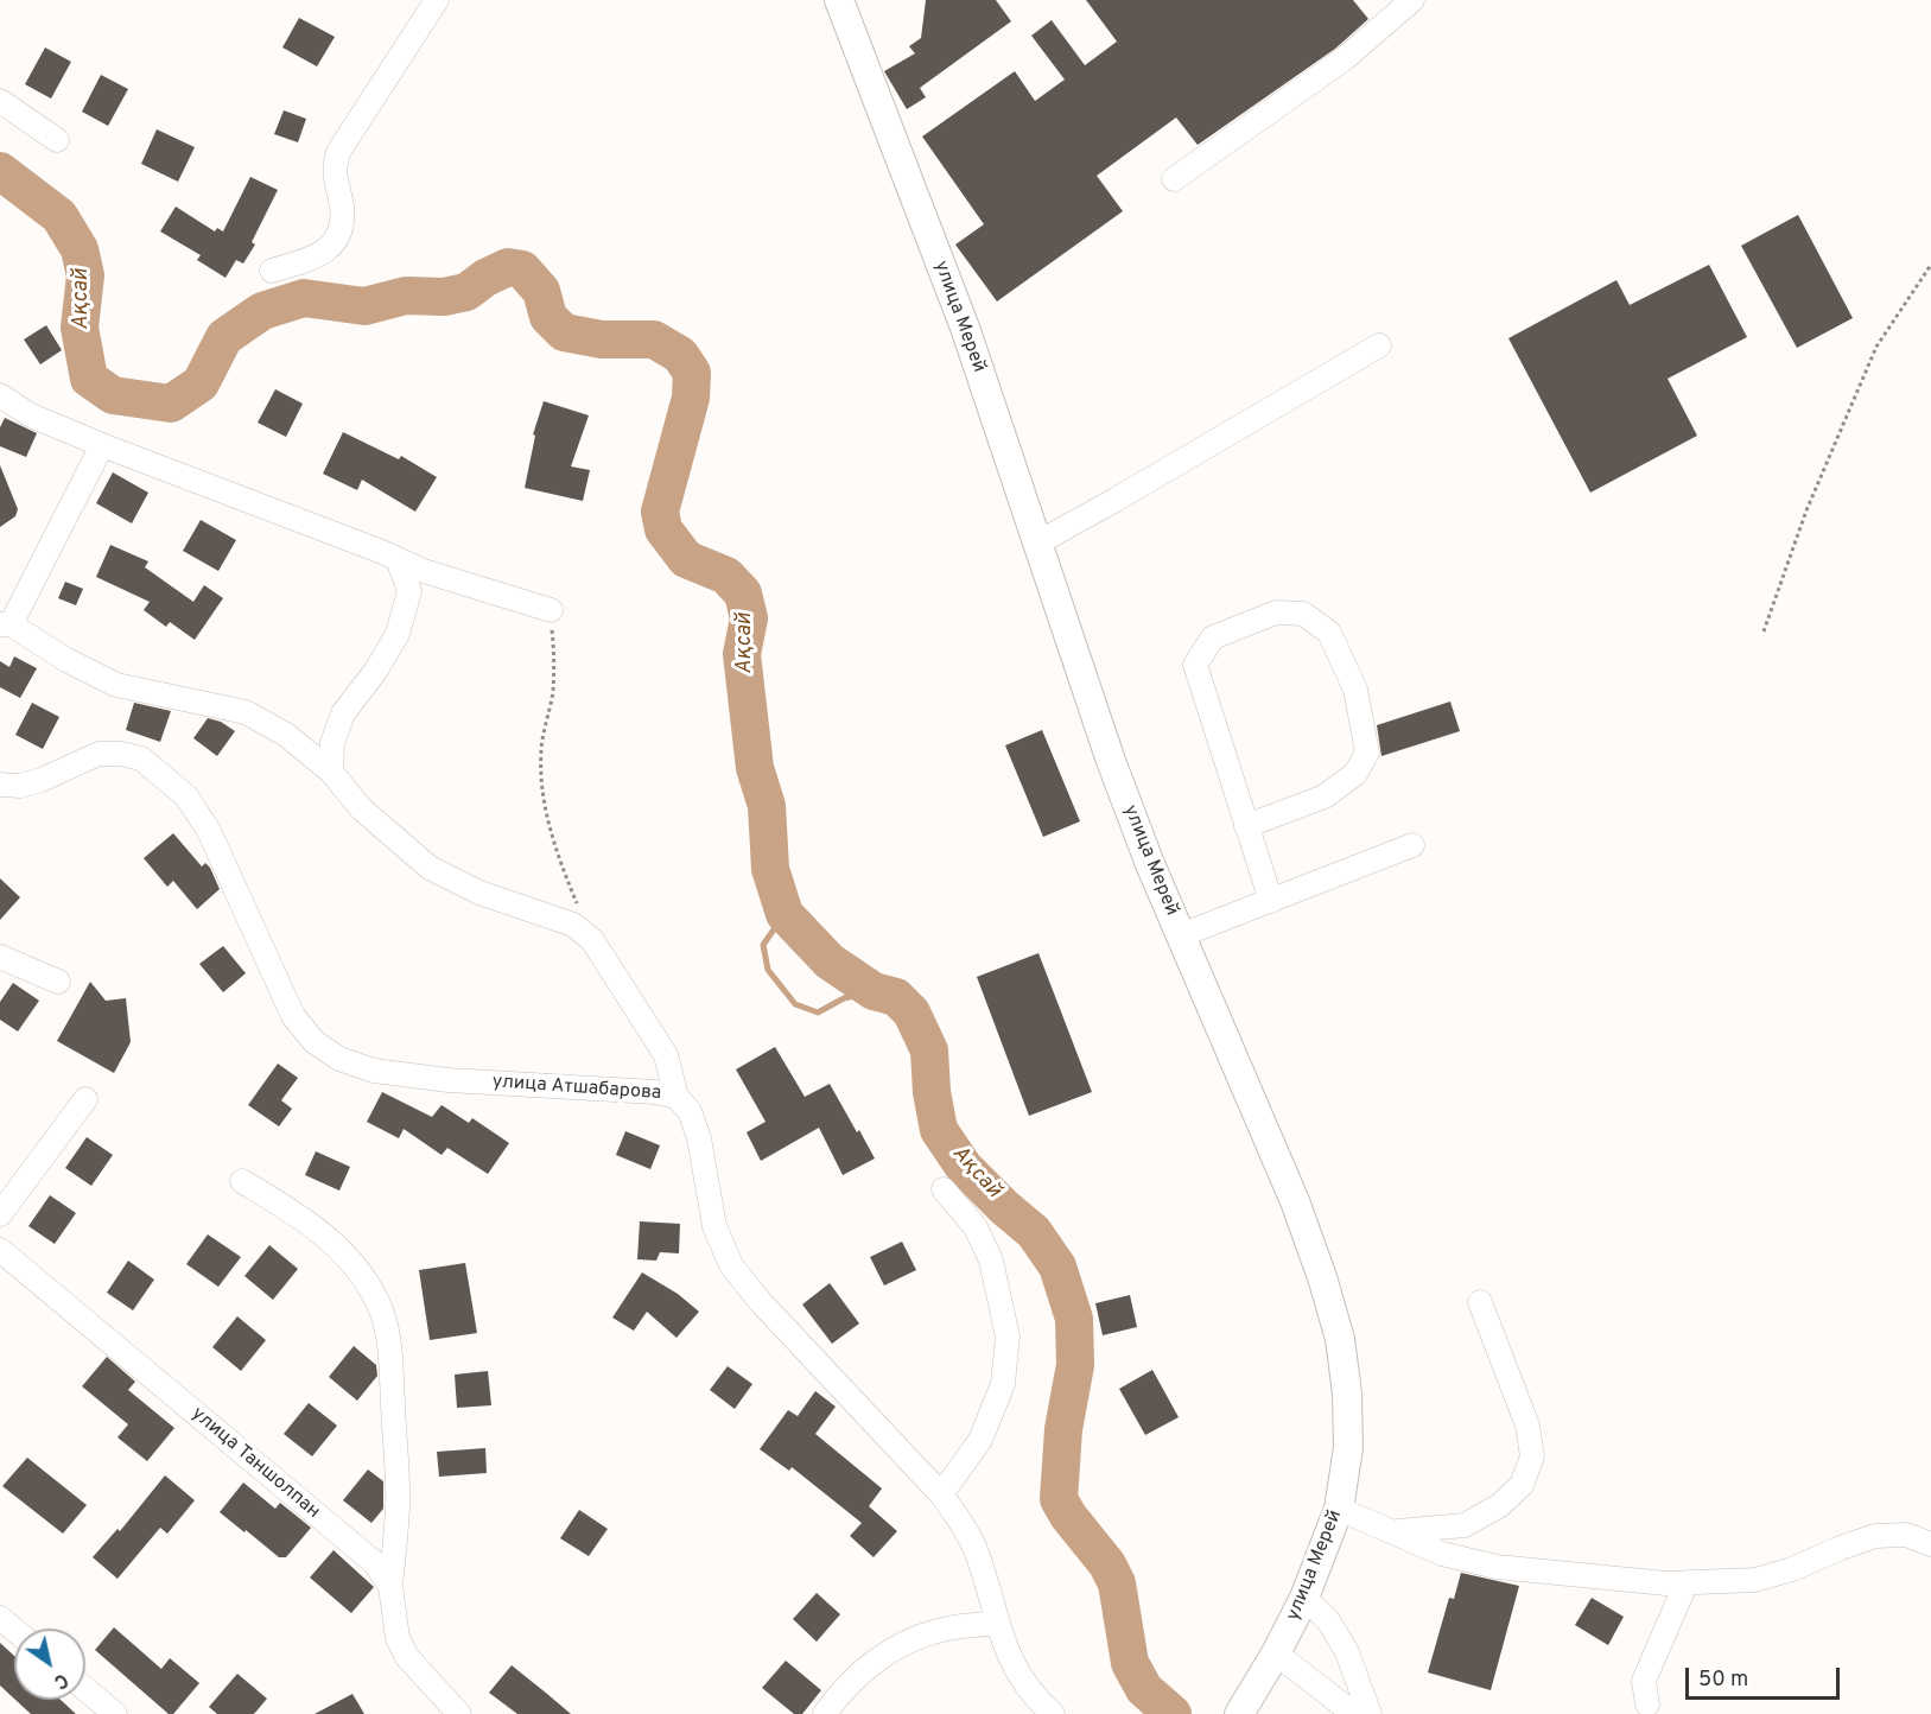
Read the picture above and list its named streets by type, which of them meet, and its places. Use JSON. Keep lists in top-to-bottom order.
{
  "streets": {
    "main road": ["улица Мерей"],
    "street": ["улица Атшабарова", "улица Таншолпан"]
  },
  "water": ["Ақсай"],
  "scale_bar": "50 m",
  "north": "bottom right"
}
